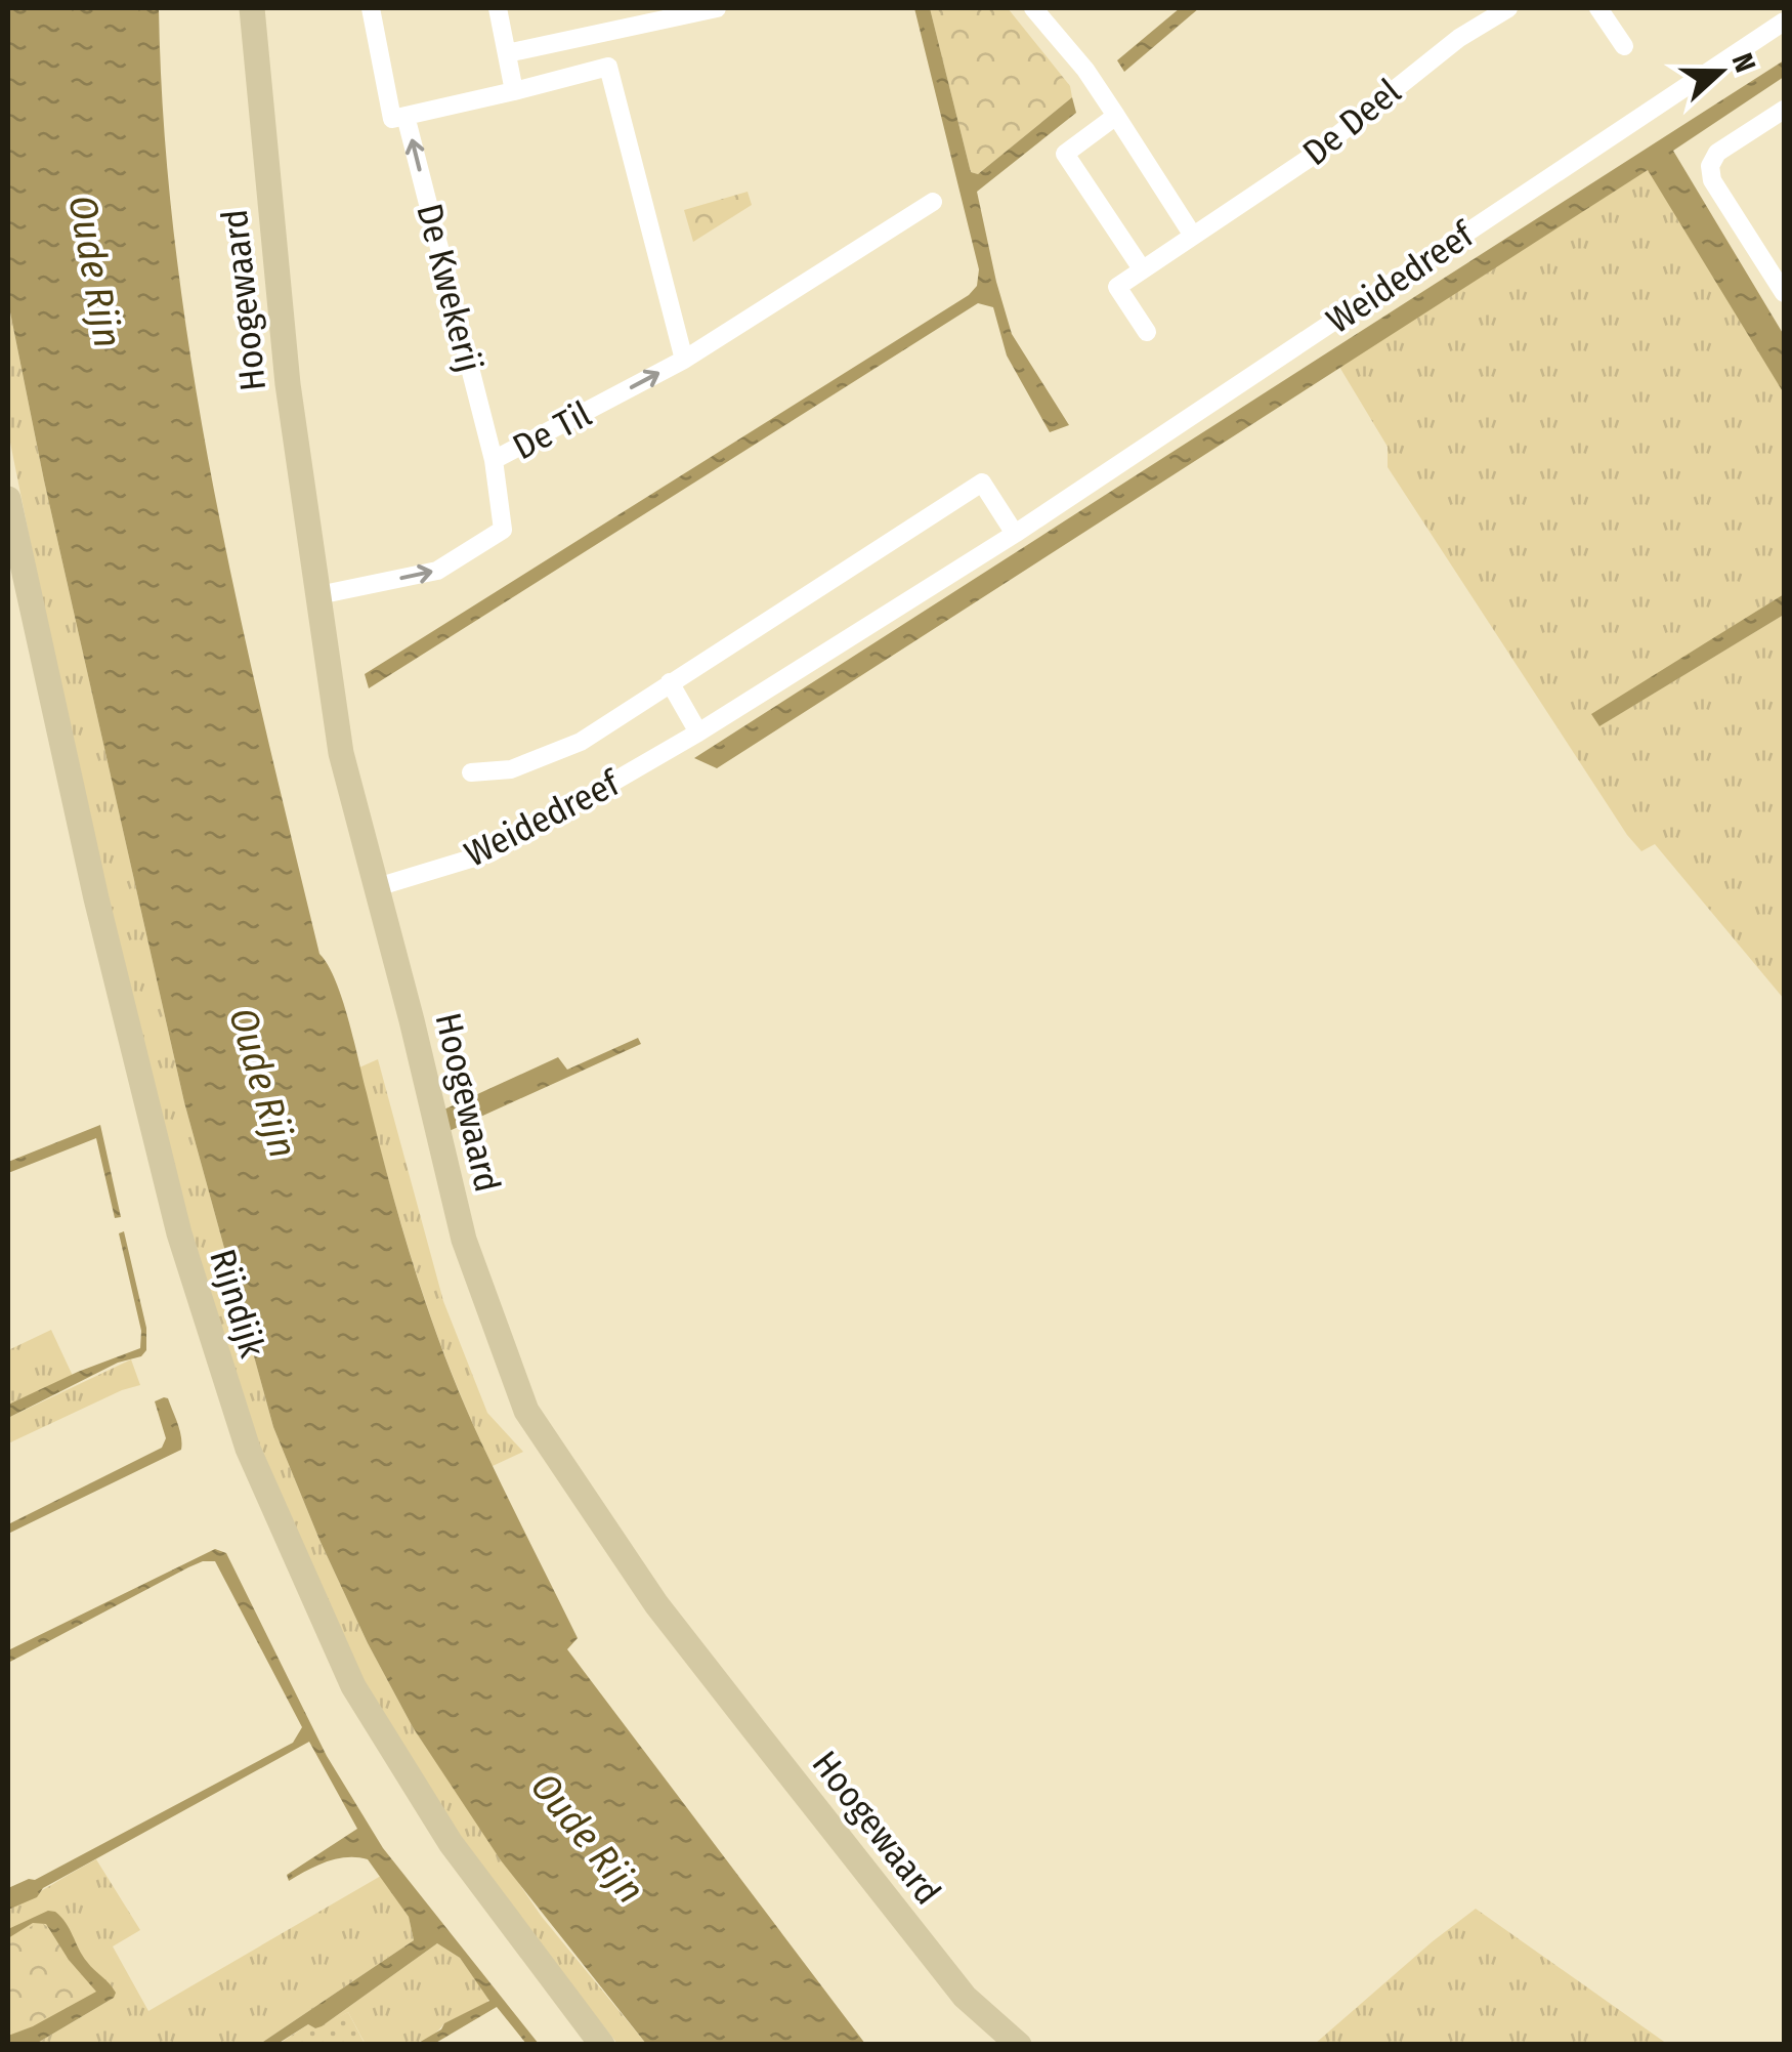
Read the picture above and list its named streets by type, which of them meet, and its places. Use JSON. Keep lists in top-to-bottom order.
{
  "streets": {
    "street": [
      "De Deel",
      "Weidedreef",
      "De Kwekerij",
      "Hoogewaard",
      "De Til",
      "Rijndijk"
    ]
  },
  "crossings": [
    ["Weidedreef", "Hoogewaard"],
    ["De Kwekerij", "De Til"],
    ["Hoogewaard", "De Til"]
  ],
  "one_way": ["De Kwekerij", "De Til"],
  "water": ["Oude Rijn"],
  "north": "right"
}
